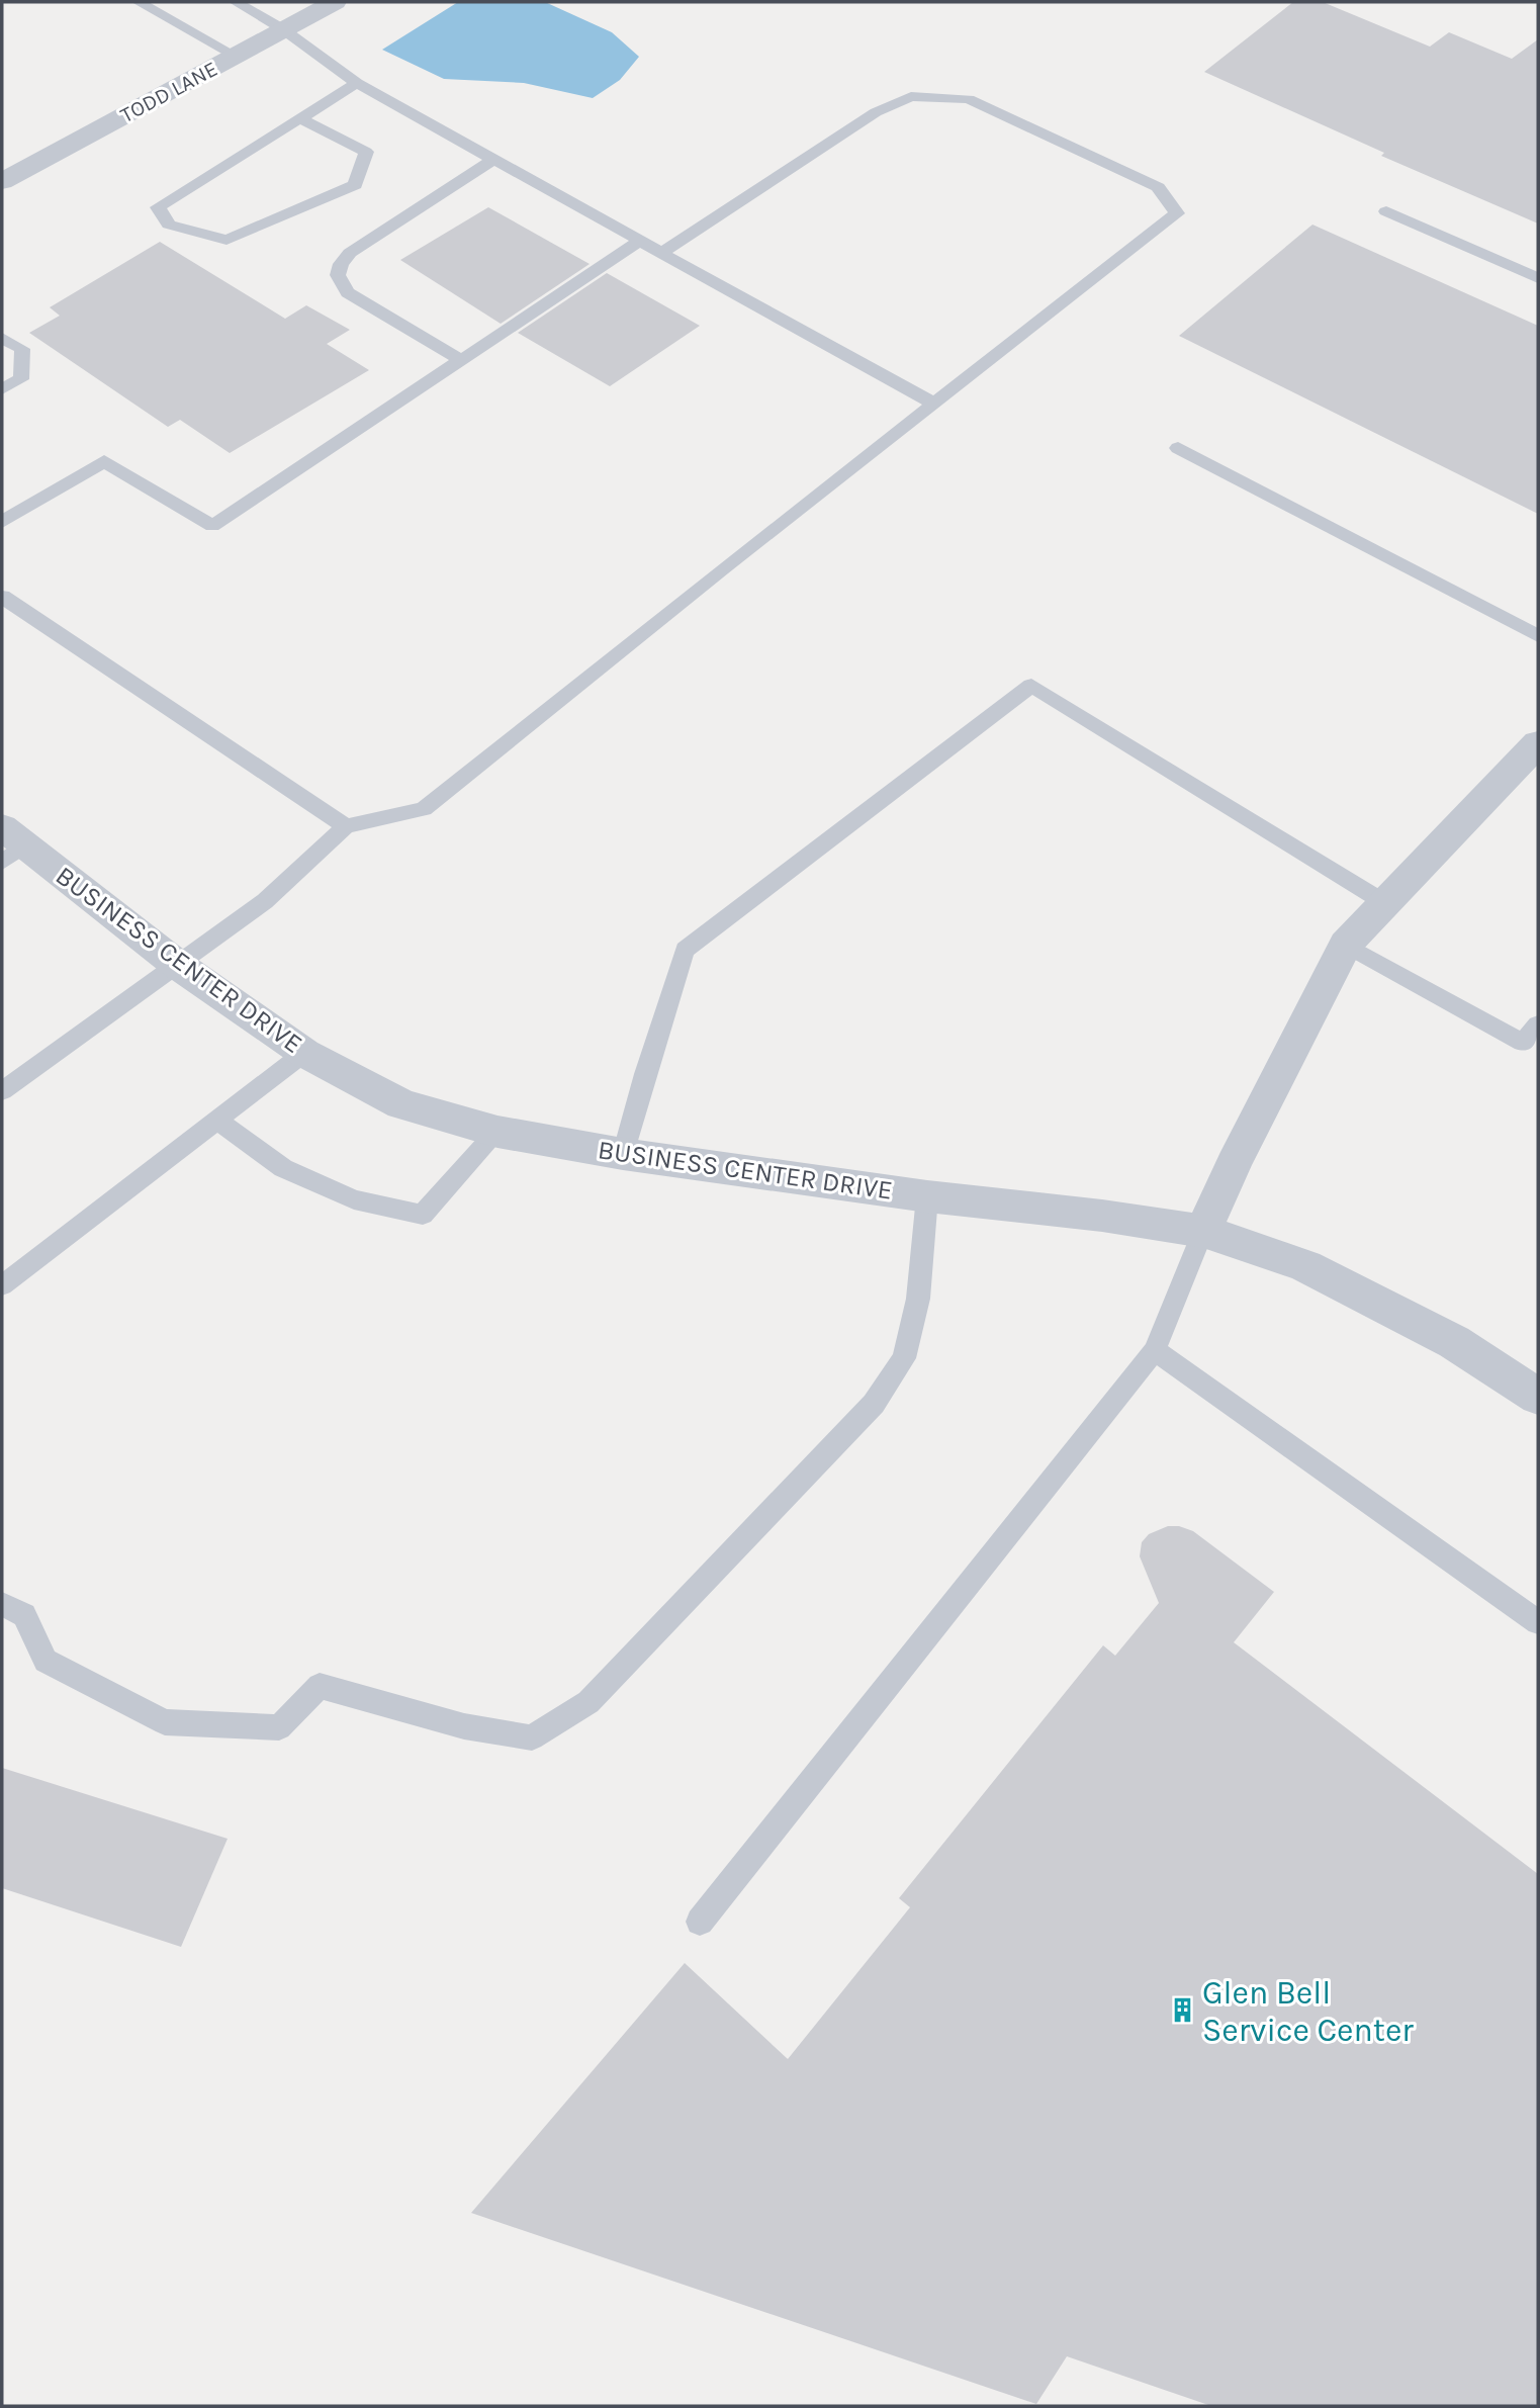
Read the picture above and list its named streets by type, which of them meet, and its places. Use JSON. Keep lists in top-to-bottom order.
{
  "streets": {
    "street": ["TODD LANE", "BUSINESS CENTER DRIVE"]
  },
  "places": {
    "building": ["Glen Bell Service Center"]
  }
}
